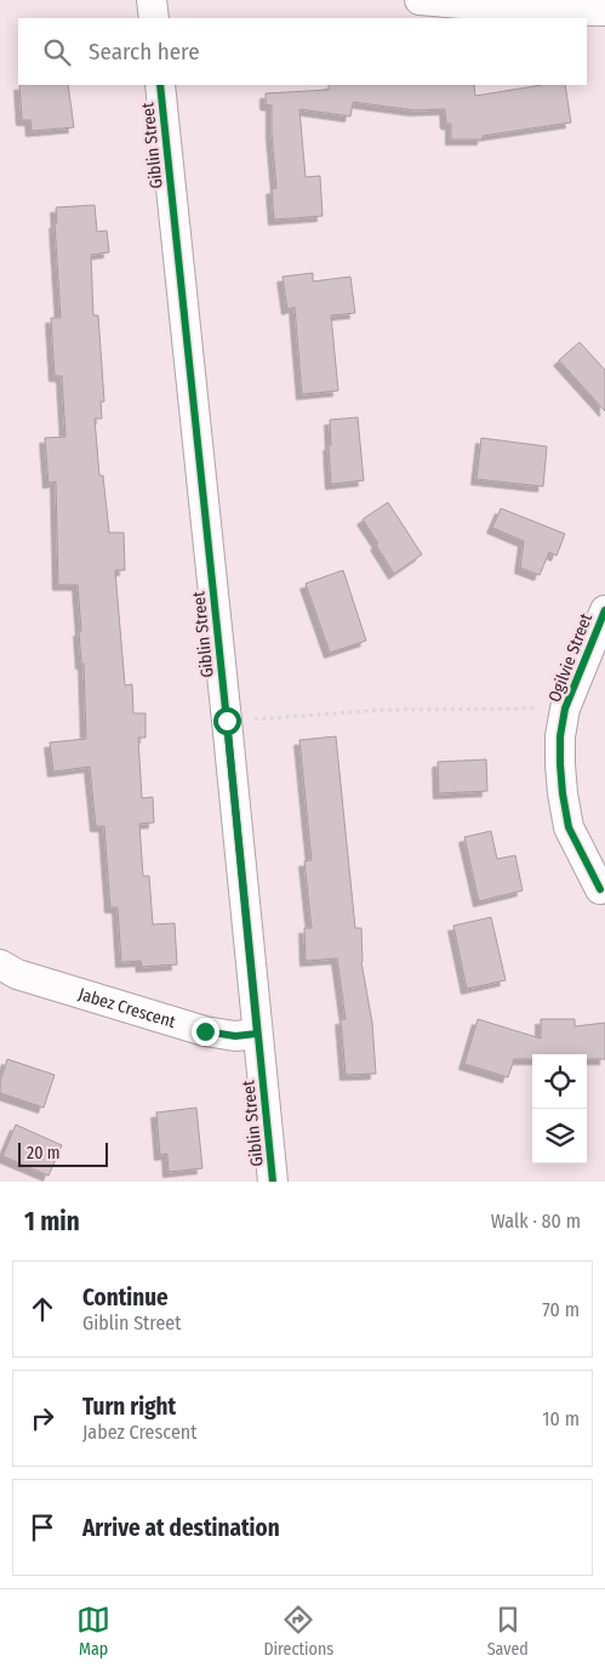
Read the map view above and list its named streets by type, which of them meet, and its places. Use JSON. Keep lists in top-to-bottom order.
{
  "streets": {
    "street": ["Giblin Street", "Ogilvie Street", "Jabez Crescent"]
  },
  "crossings": [
    ["Giblin Street", "Jabez Crescent"]
  ],
  "scale_bar": "20 m",
  "page": {
    "search": "Search here",
    "scale": "20 m",
    "heading": ["1 min", "Walk · 80 m"],
    "list": [
      ["Continue", "Giblin Street", "70 m"],
      ["Turn right", "Jabez Crescent", "10 m"],
      "Arrive at destination"
    ],
    "nav": ["Map", "Directions", "Saved"]
  }
}
